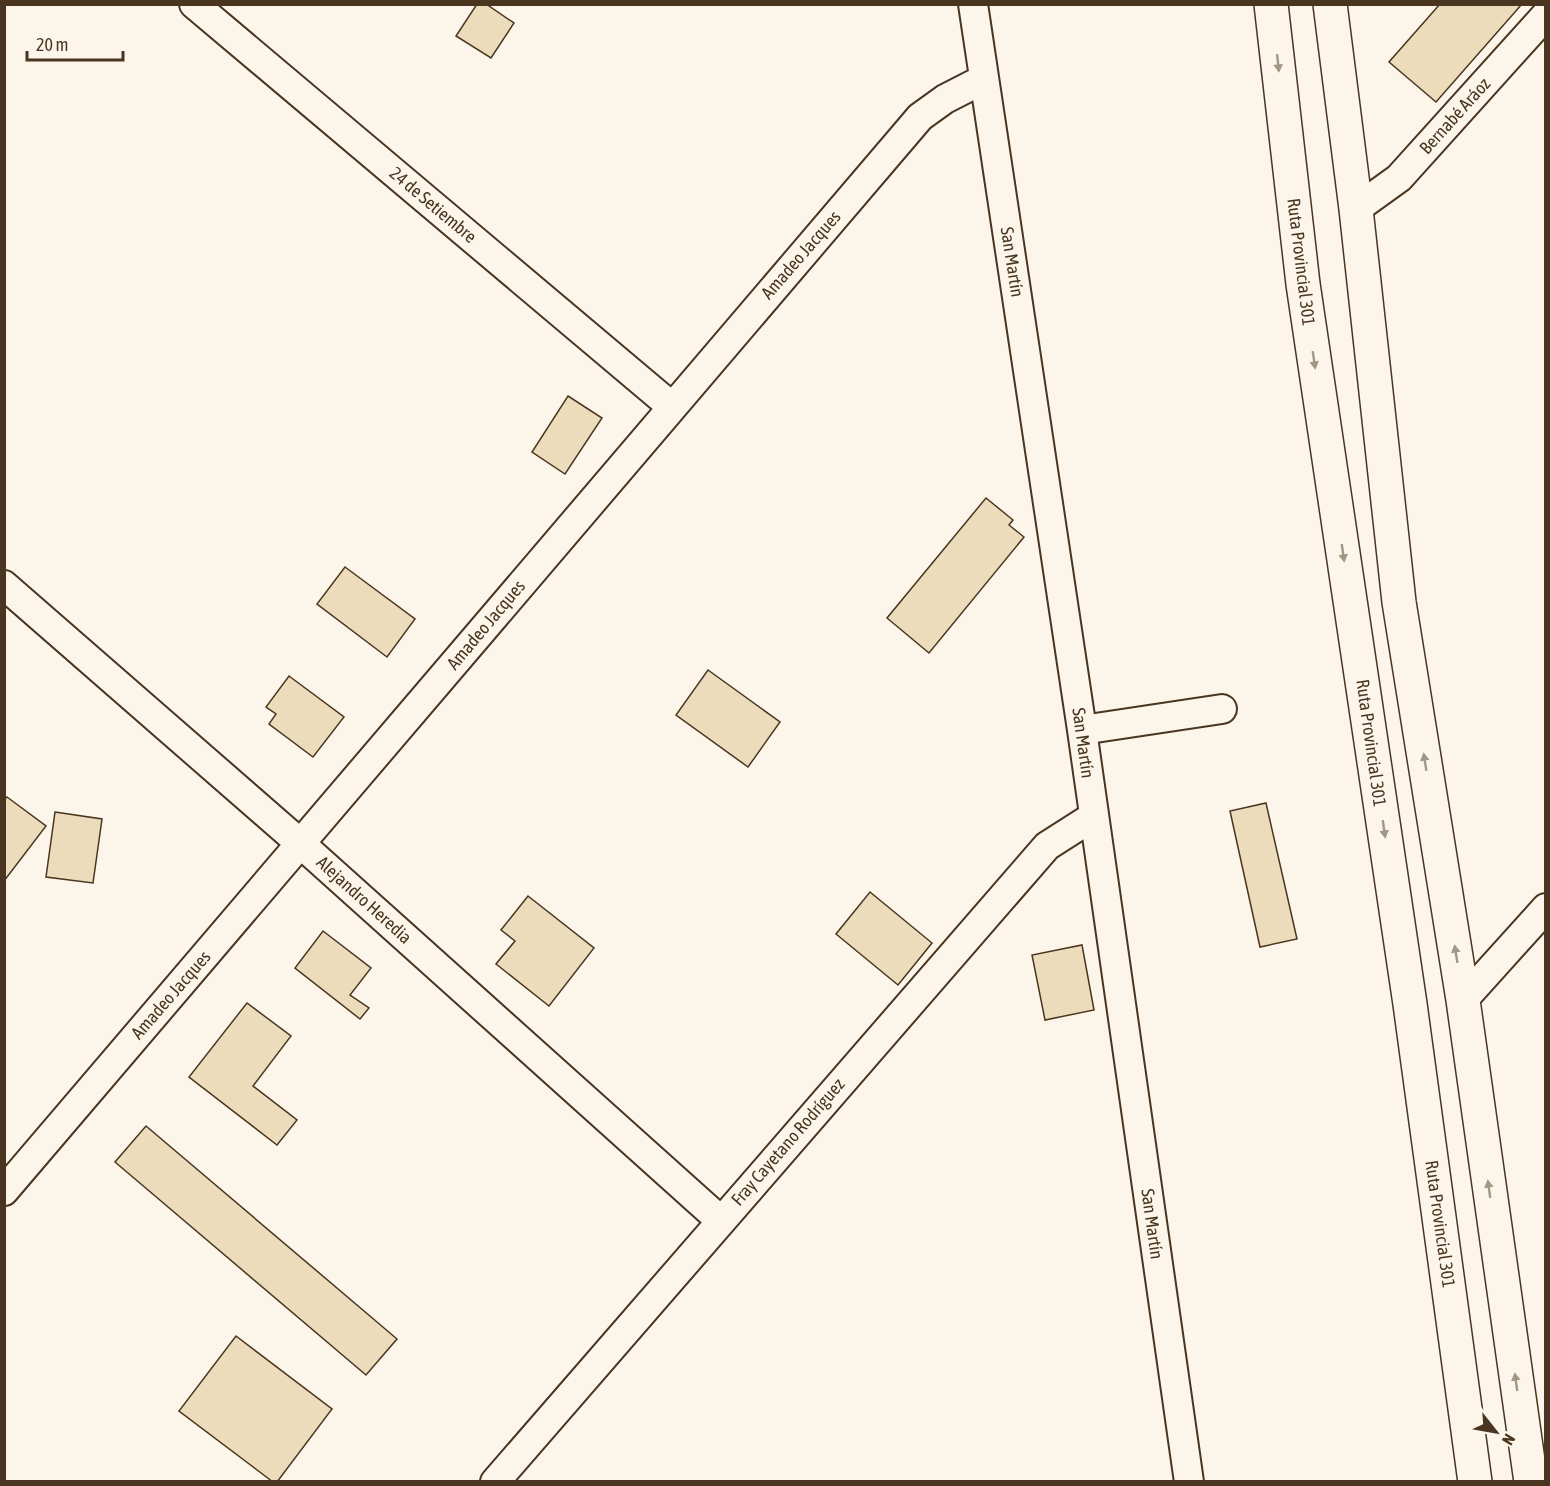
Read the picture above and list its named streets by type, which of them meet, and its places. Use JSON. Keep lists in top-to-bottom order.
{
  "streets": {
    "main road": ["Ruta Provincial 301"],
    "street": [
      "Bernabé Aráoz",
      "24 de Setiembre",
      "Amadeo Jacques",
      "San Martín",
      "Alejandro Heredia",
      "Fray Cayetano Rodríguez"
    ]
  },
  "crossings": [
    ["24 de Setiembre", "Amadeo Jacques"],
    ["Amadeo Jacques", "San Martín"],
    ["Amadeo Jacques", "Alejandro Heredia"],
    ["San Martín", "Fray Cayetano Rodríguez"],
    ["Alejandro Heredia", "Fray Cayetano Rodríguez"]
  ],
  "scale_bar": "20 m",
  "north": "bottom right"
}
